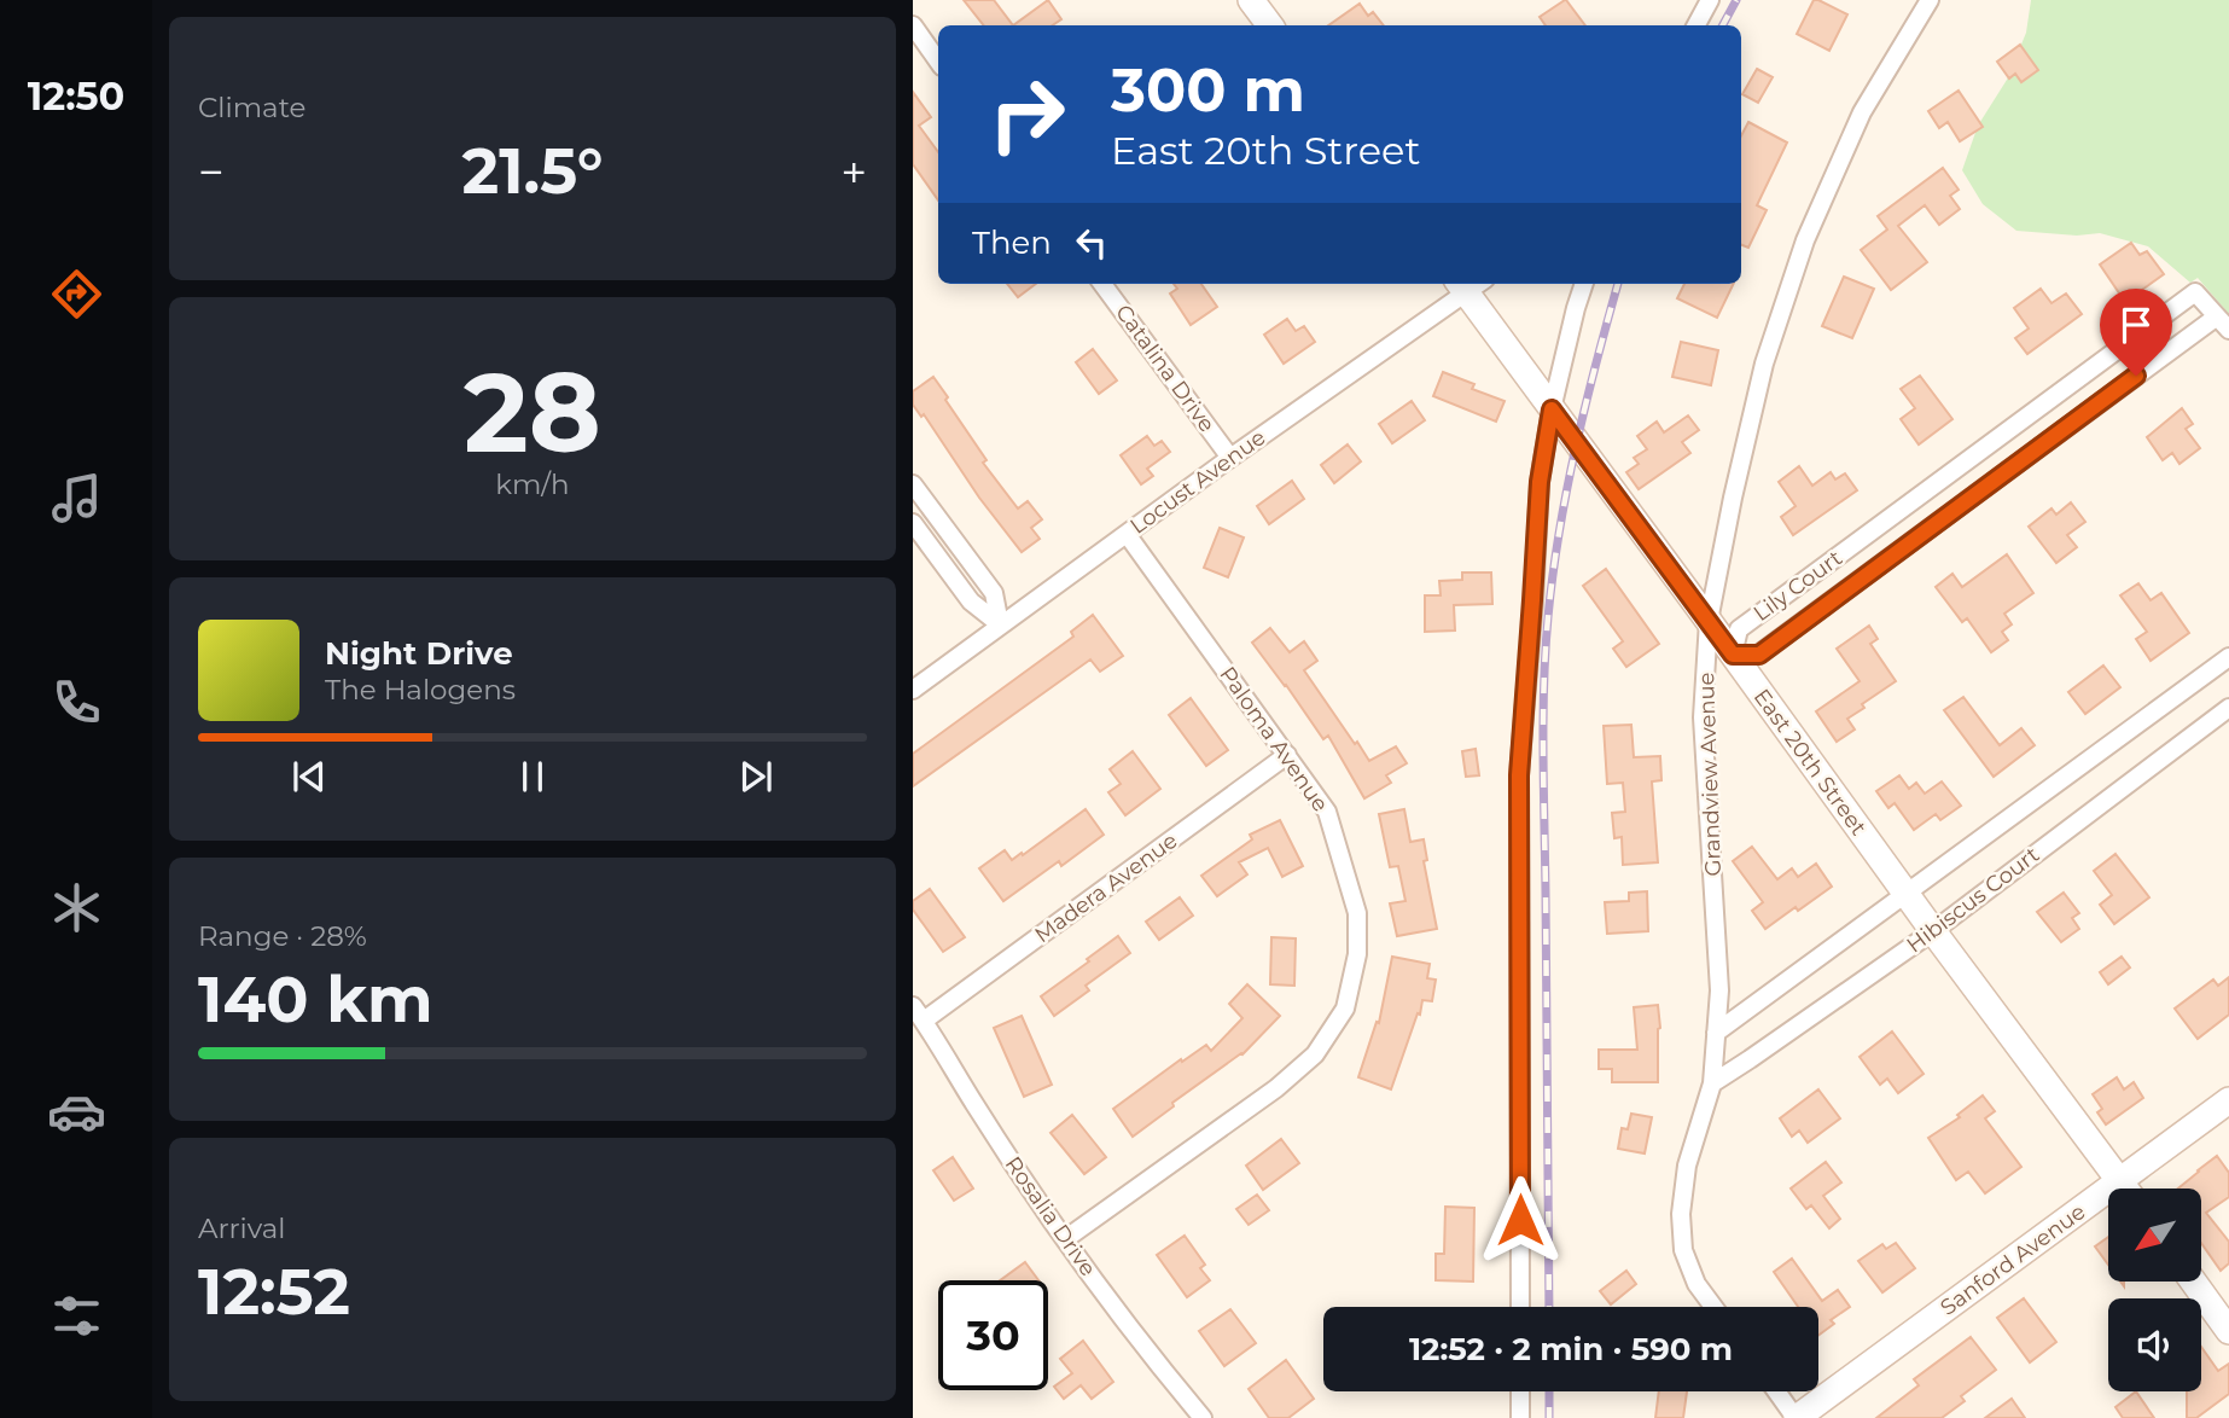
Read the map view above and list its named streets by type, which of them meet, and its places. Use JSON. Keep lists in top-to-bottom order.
{
  "streets": {
    "street": [
      "Catalina Drive",
      "Locust Avenue",
      "Lily Court",
      "Paloma Avenue",
      "East 20th Street",
      "Grandview Avenue",
      "Madera Avenue",
      "Hibiscus Court",
      "Rosalia Drive",
      "Sanford Avenue"
    ]
  },
  "crossings": [
    ["Catalina Drive", "Locust Avenue"],
    ["Locust Avenue", "Paloma Avenue"],
    ["Locust Avenue", "East 20th Street"],
    ["Lily Court", "East 20th Street"],
    ["Paloma Avenue", "Madera Avenue"],
    ["Paloma Avenue", "Rosalia Drive"],
    ["East 20th Street", "Grandview Avenue"],
    ["East 20th Street", "Hibiscus Court"],
    ["East 20th Street", "Sanford Avenue"],
    ["Grandview Avenue", "Hibiscus Court"],
    ["Madera Avenue", "Rosalia Drive"]
  ],
  "north": "bottom left",
  "page": {
    "tabs": "12:50",
    "tile": [
      "Climate",
      ["28", "km/h"],
      ["Range · 28%", "140 km"],
      ["Arrival", "12:52"]
    ],
    "turn": ["300 m", "East 20th Street"],
    "heat": ["−", "21.5°", "+"],
    "then": "Then",
    "song": ["Night Drive", "The Halogens"],
    "limit": "30",
    "trip": "12:52 · 2 min · 590 m"
  }
}
